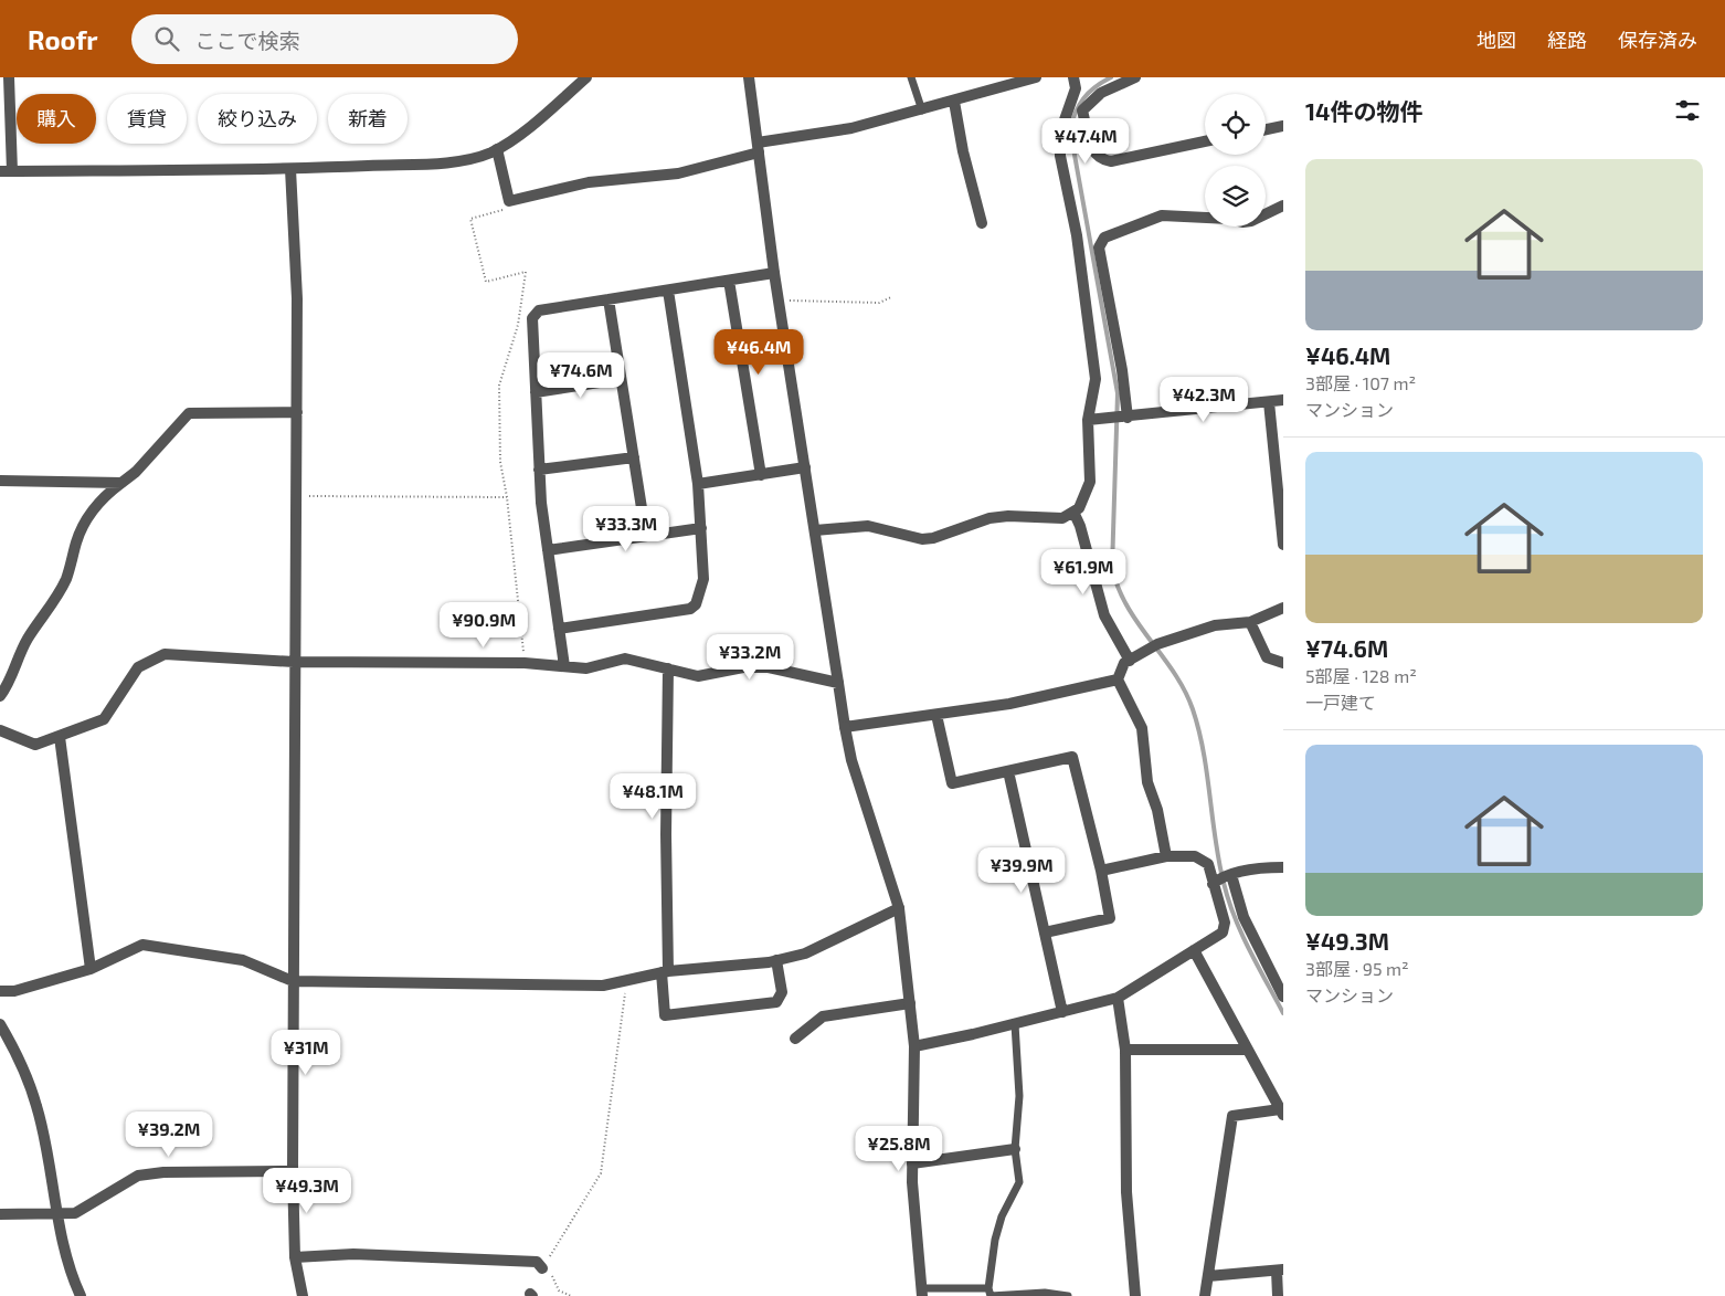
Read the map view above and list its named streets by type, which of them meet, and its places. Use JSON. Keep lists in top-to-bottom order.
{
  "page": {
    "header": "Roofr",
    "search": "ここで検索",
    "nav": ["地図", "経路", "保存済み"],
    "heading": "14件の物件",
    "chip": [
      "購入",
      "賃貸",
      "絞り込み",
      "新着"
    ],
    "price": [
      "¥47.4M",
      "¥46.4M",
      "¥74.6M",
      "¥42.3M",
      "¥33.3M",
      "¥61.9M",
      "¥90.9M",
      "¥33.2M",
      "¥48.1M",
      "¥39.9M",
      "¥31M",
      "¥39.2M",
      "¥25.8M",
      "¥49.3M"
    ],
    "list": [
      {
        "name": "¥46.4M",
        "note": "3部屋 · 107 m² · マンション"
      },
      {
        "name": "¥74.6M",
        "note": "5部屋 · 128 m² · 一戸建て"
      },
      {
        "name": "¥49.3M",
        "note": "3部屋 · 95 m² · マンション"
      }
    ]
  }
}
